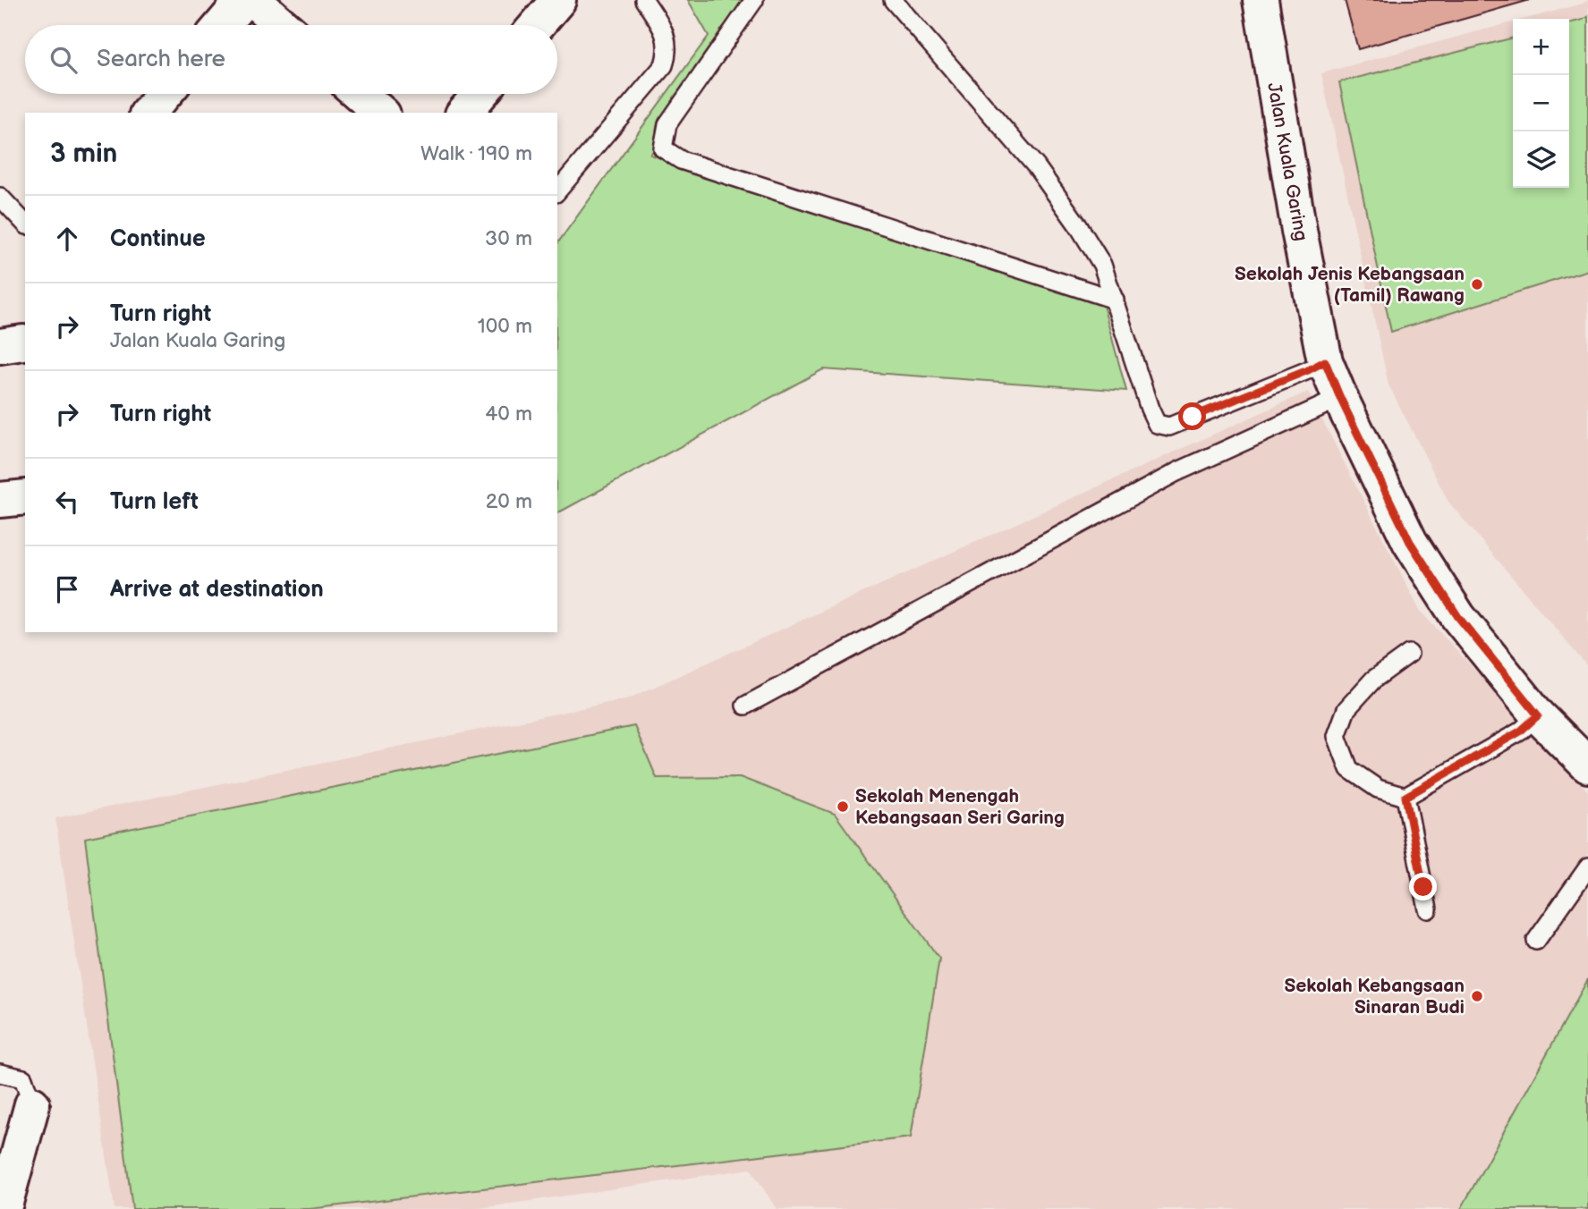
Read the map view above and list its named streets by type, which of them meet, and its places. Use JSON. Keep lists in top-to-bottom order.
{
  "streets": {
    "street": ["Jalan Kuala Garing"]
  },
  "places": ["Sekolah Jenis Kebangsaan (Tamil) Rawang", "Sekolah Menengah Kebangsaan Seri Garing", "Sekolah Kebangsaan Sinaran Budi"],
  "page": {
    "map_buttons": ["+", "−"],
    "search": "Search here",
    "heading": ["3 min", "Walk · 190 m"],
    "list": [
      ["Continue", "30 m"],
      ["Turn right", "Jalan Kuala Garing", "100 m"],
      ["Turn right", "40 m"],
      ["Turn left", "20 m"],
      "Arrive at destination"
    ]
  }
}
